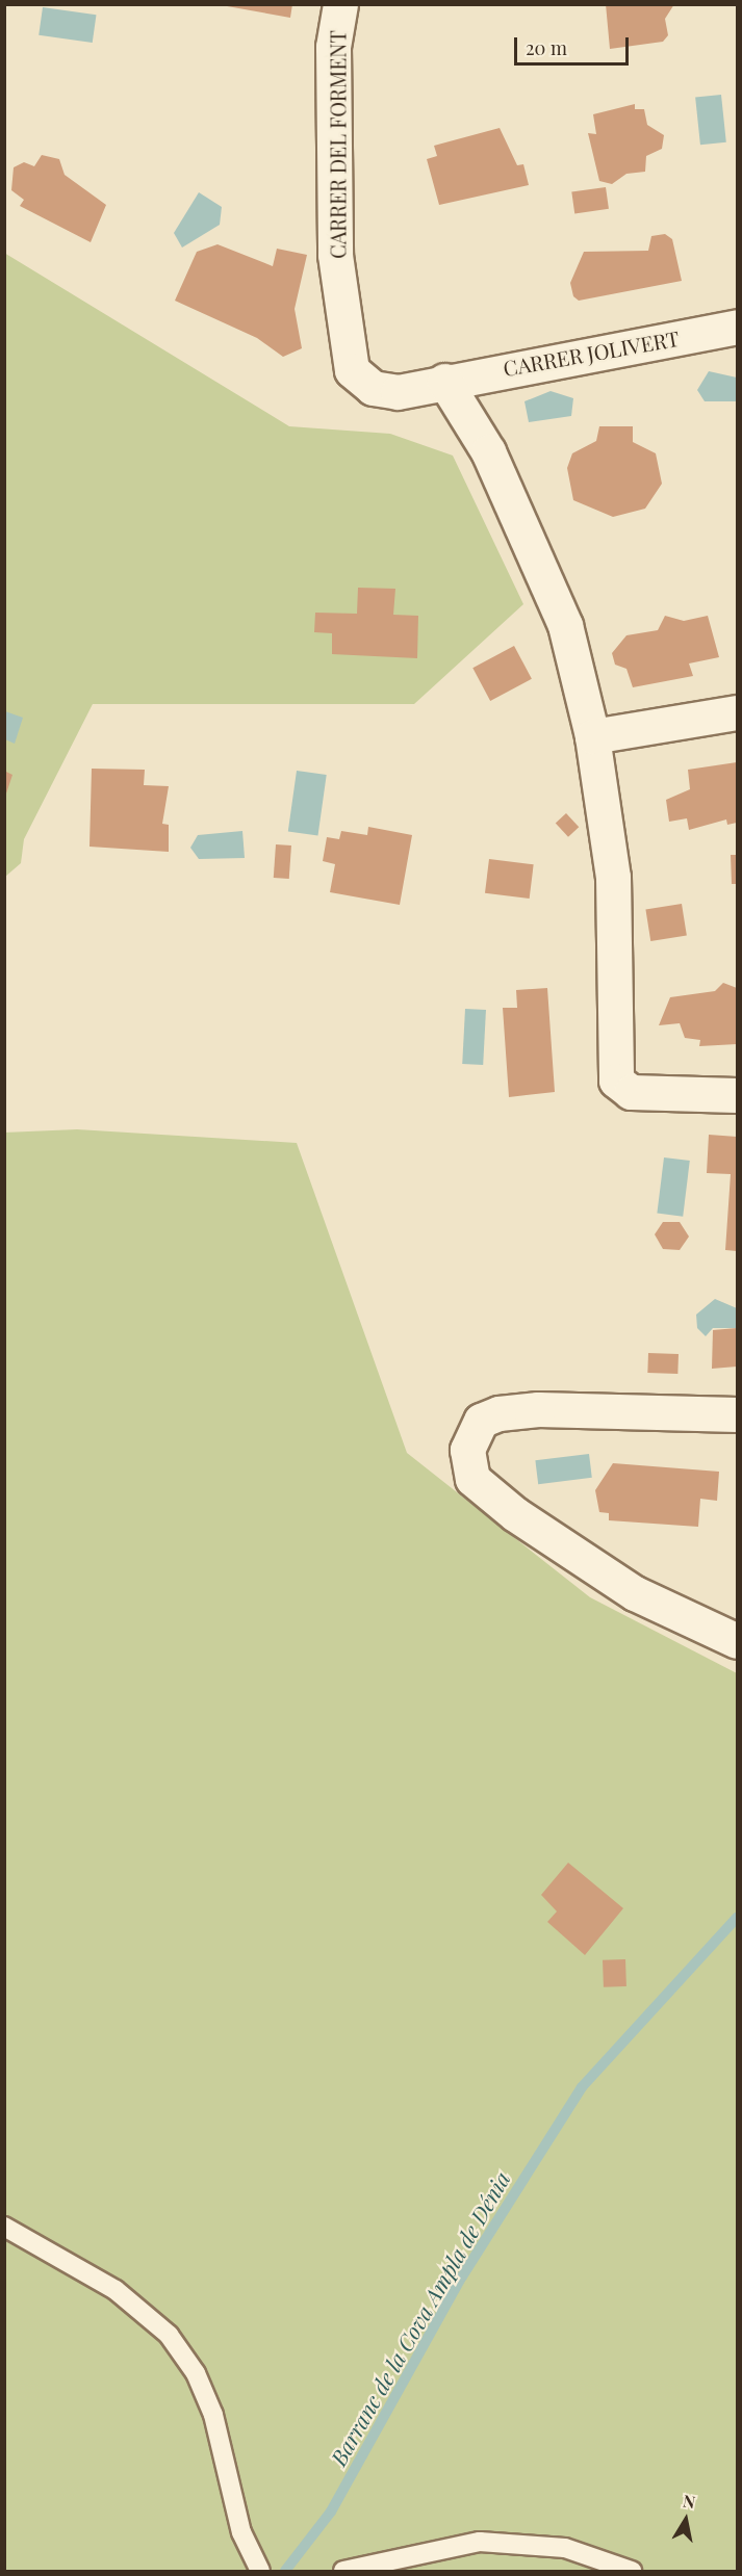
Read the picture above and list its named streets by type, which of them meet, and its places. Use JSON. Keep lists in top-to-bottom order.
{
  "streets": {
    "street": ["CARRER DEL FORMENT", "CARRER JOLIVERT"]
  },
  "crossings": [
    ["CARRER DEL FORMENT", "CARRER JOLIVERT"]
  ],
  "water": ["Barranc de la Cova Ampla de Dénia"],
  "scale_bar": "20 m",
  "north": "top"
}
